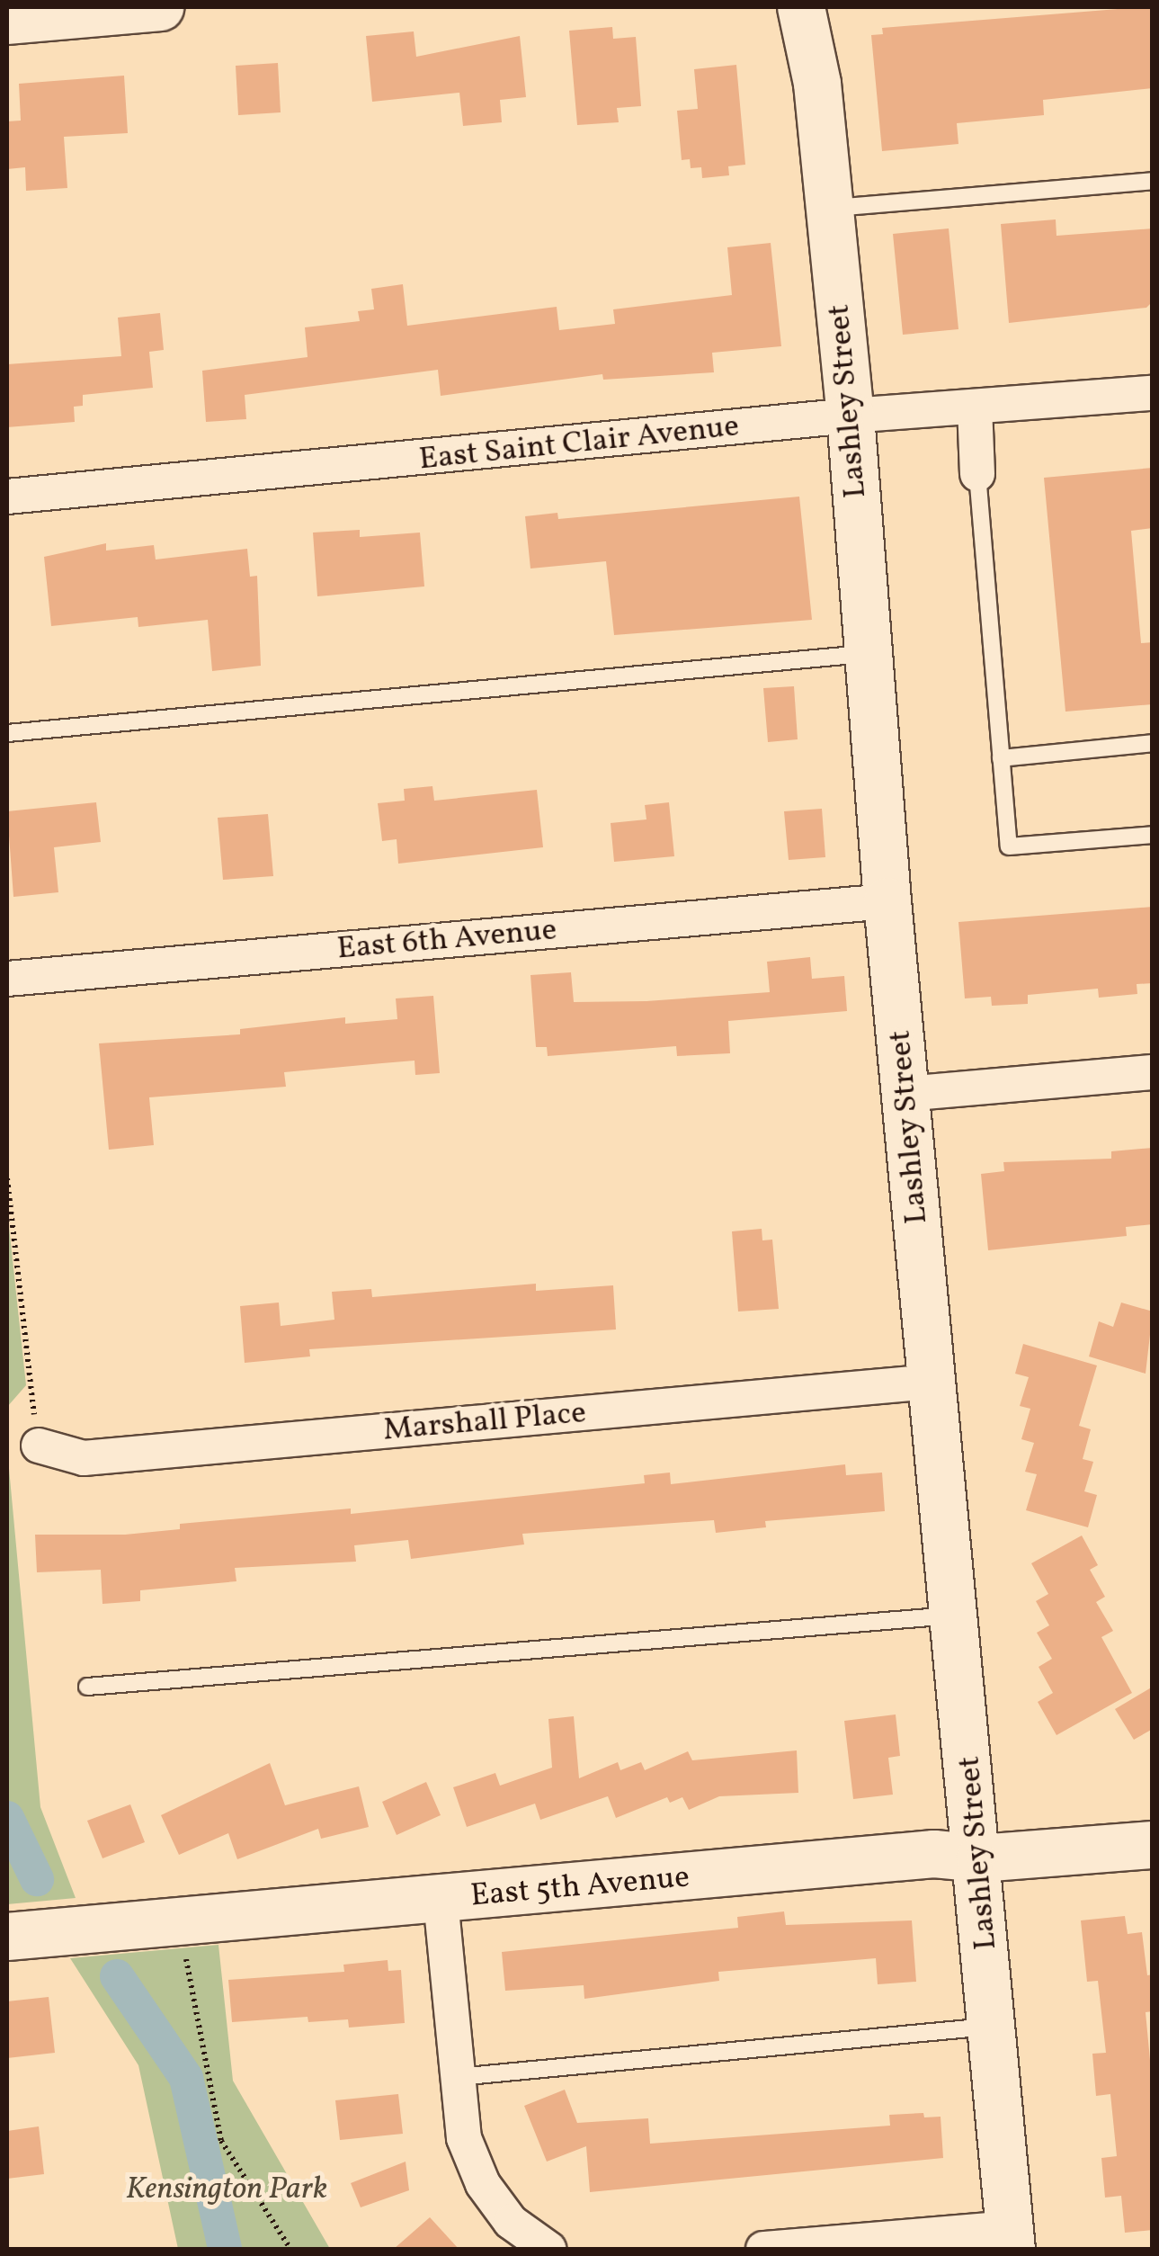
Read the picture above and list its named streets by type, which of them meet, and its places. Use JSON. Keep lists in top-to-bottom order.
{
  "streets": {
    "main road": ["Lashley Street", "East 5th Avenue"],
    "street": ["East Saint Clair Avenue", "East 6th Avenue", "Marshall Place"]
  },
  "crossings": [
    ["Lashley Street", "East Saint Clair Avenue"],
    ["Lashley Street", "East 6th Avenue"],
    ["Lashley Street", "Marshall Place"],
    ["Lashley Street", "East 5th Avenue"]
  ],
  "parks": ["Kensington Park"]
}
